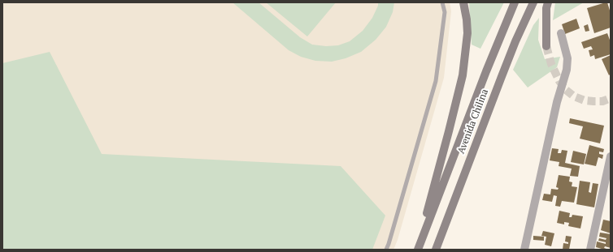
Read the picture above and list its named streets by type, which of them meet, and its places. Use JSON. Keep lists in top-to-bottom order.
{
  "streets": {
    "main road": ["Avenida Chilina"]
  }
}
